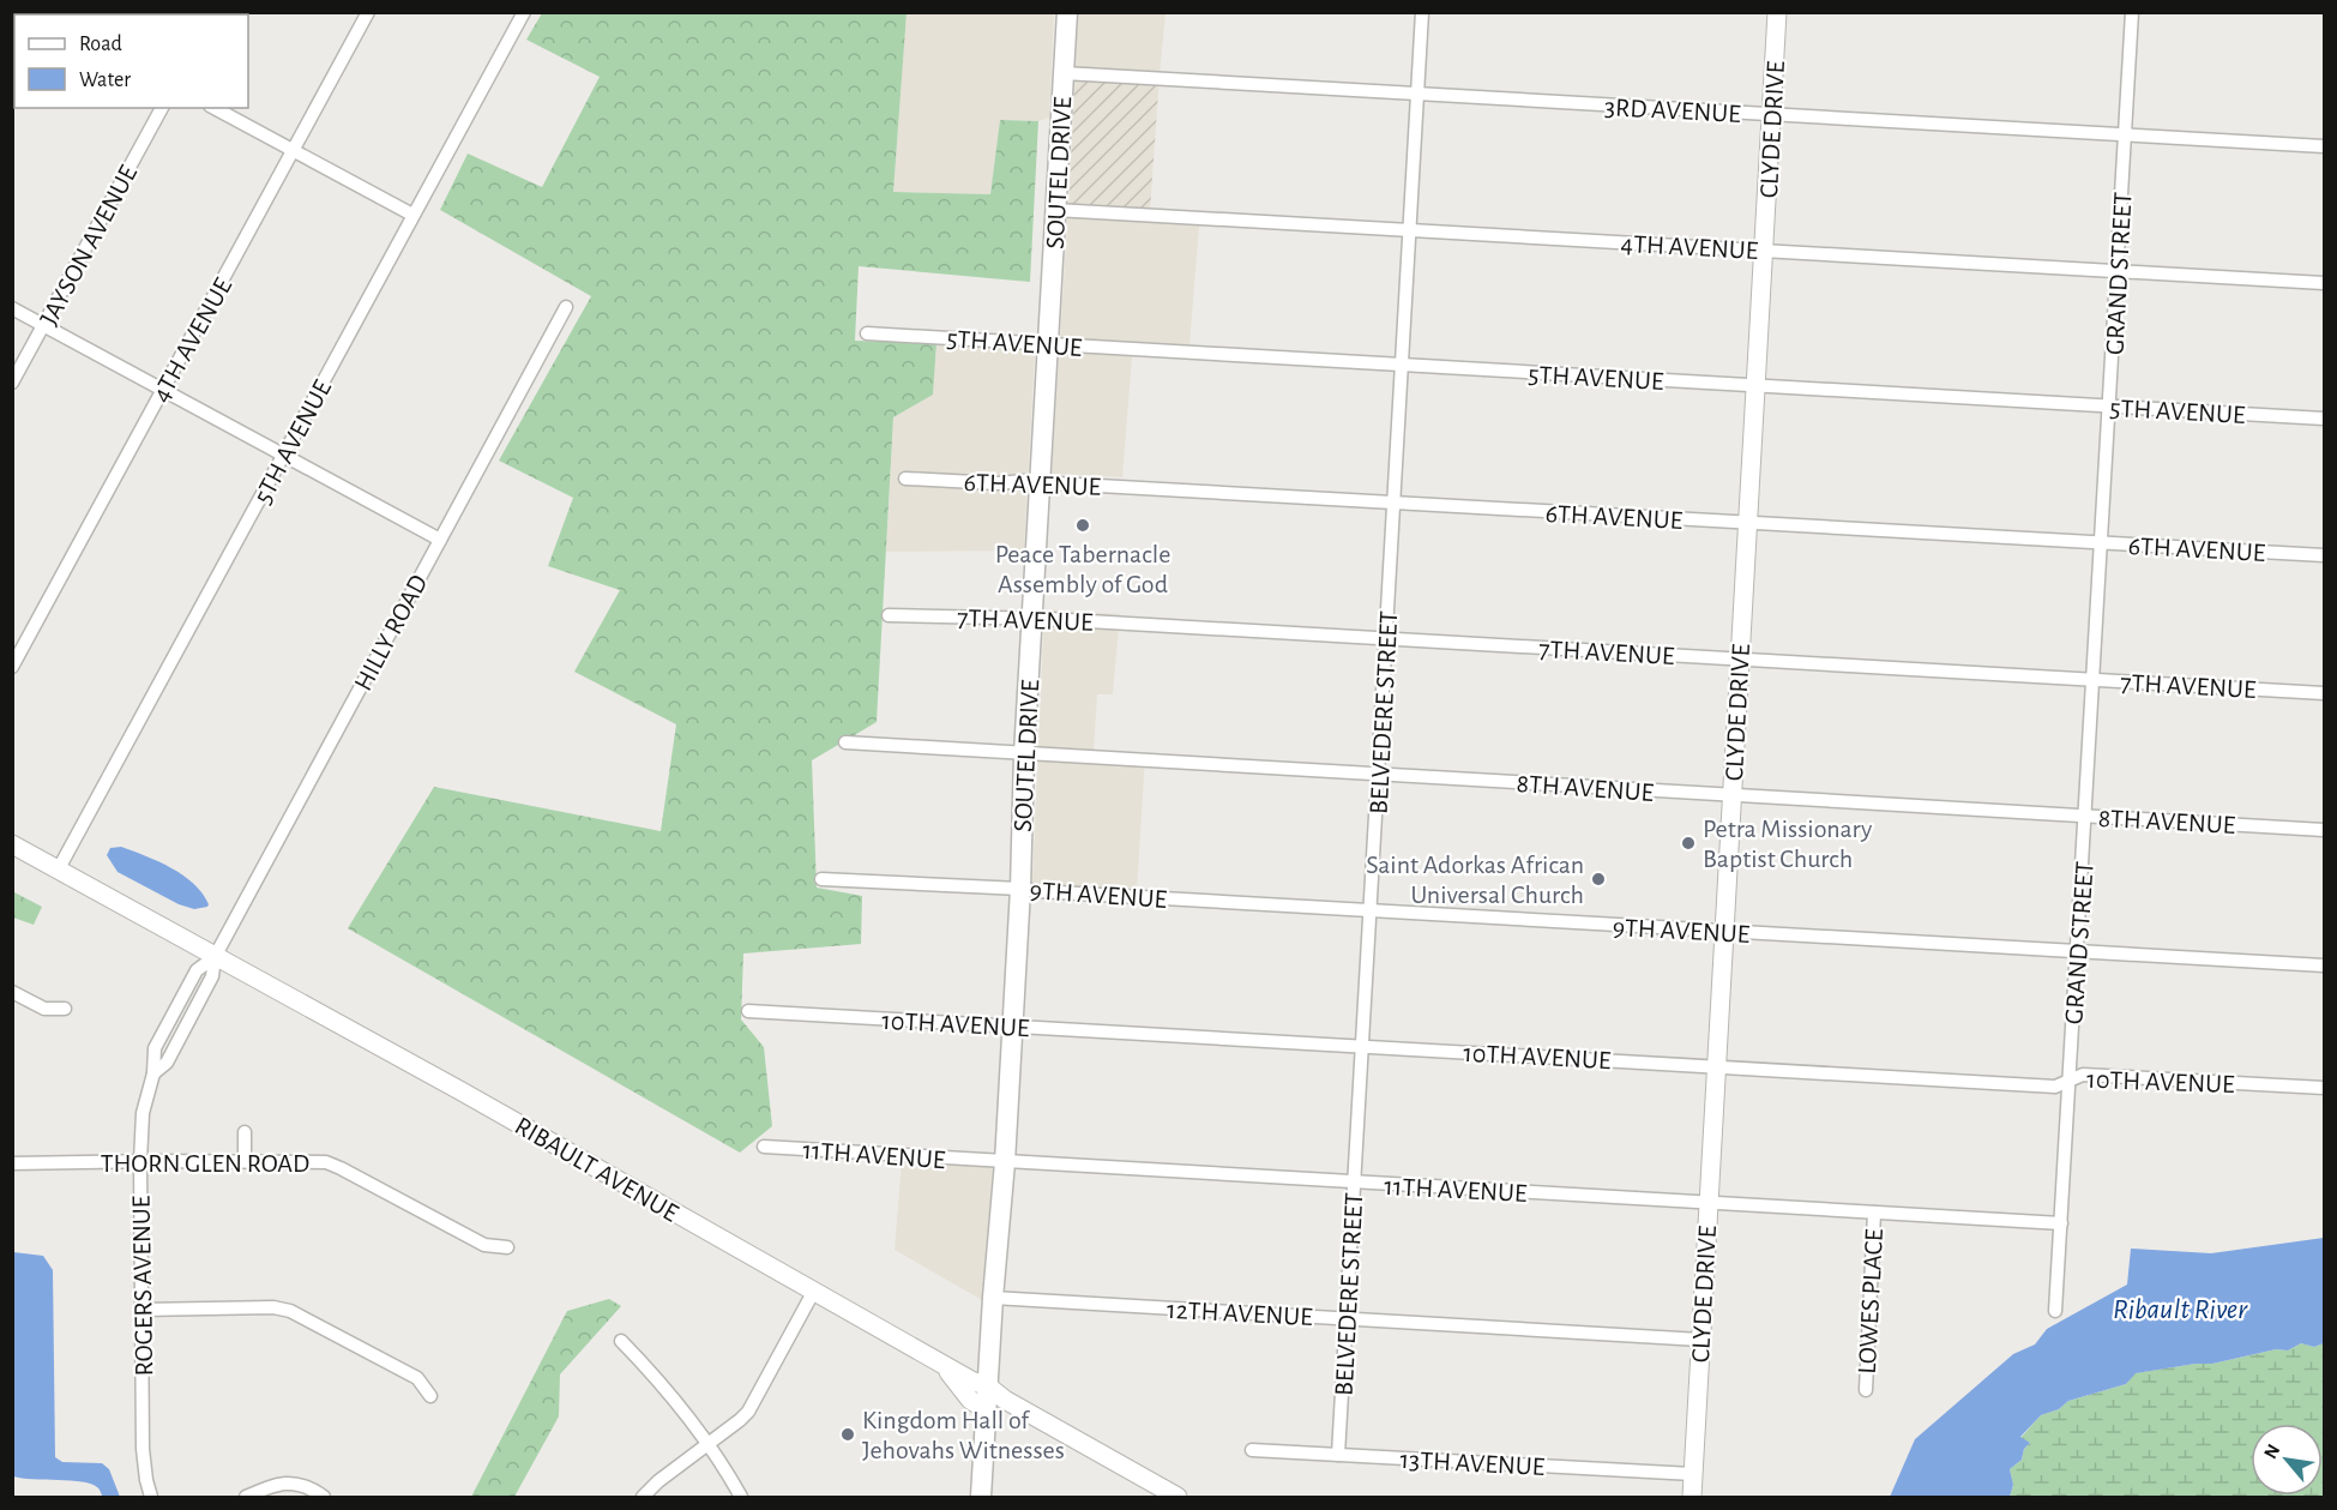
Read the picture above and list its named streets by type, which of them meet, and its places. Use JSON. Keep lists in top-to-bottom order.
{
  "streets": {
    "main road": ["SOUTEL DRIVE"],
    "street": [
      "3RD AVENUE",
      "CLYDE DRIVE",
      "JAYSON AVENUE",
      "4TH AVENUE",
      "GRAND STREET",
      "5TH AVENUE",
      "6TH AVENUE",
      "7TH AVENUE",
      "HILLY ROAD",
      "BELVEDERE STREET",
      "8TH AVENUE",
      "9TH AVENUE",
      "10TH AVENUE",
      "11TH AVENUE",
      "THORN GLEN ROAD",
      "RIBAULT AVENUE",
      "ROGERS AVENUE",
      "LOWES PLACE",
      "12TH AVENUE",
      "13TH AVENUE"
    ]
  },
  "crossings": [
    ["3RD AVENUE", "CLYDE DRIVE"],
    ["3RD AVENUE", "SOUTEL DRIVE"],
    ["3RD AVENUE", "GRAND STREET"],
    ["3RD AVENUE", "BELVEDERE STREET"],
    ["CLYDE DRIVE", "4TH AVENUE"],
    ["CLYDE DRIVE", "5TH AVENUE"],
    ["CLYDE DRIVE", "6TH AVENUE"],
    ["CLYDE DRIVE", "7TH AVENUE"],
    ["CLYDE DRIVE", "8TH AVENUE"],
    ["CLYDE DRIVE", "9TH AVENUE"],
    ["CLYDE DRIVE", "10TH AVENUE"],
    ["CLYDE DRIVE", "11TH AVENUE"],
    ["CLYDE DRIVE", "12TH AVENUE"],
    ["CLYDE DRIVE", "13TH AVENUE"],
    ["SOUTEL DRIVE", "4TH AVENUE"],
    ["SOUTEL DRIVE", "5TH AVENUE"],
    ["SOUTEL DRIVE", "6TH AVENUE"],
    ["SOUTEL DRIVE", "7TH AVENUE"],
    ["SOUTEL DRIVE", "8TH AVENUE"],
    ["SOUTEL DRIVE", "9TH AVENUE"],
    ["SOUTEL DRIVE", "10TH AVENUE"],
    ["SOUTEL DRIVE", "11TH AVENUE"],
    ["SOUTEL DRIVE", "RIBAULT AVENUE"],
    ["SOUTEL DRIVE", "12TH AVENUE"],
    ["4TH AVENUE", "GRAND STREET"],
    ["4TH AVENUE", "BELVEDERE STREET"],
    ["GRAND STREET", "5TH AVENUE"],
    ["GRAND STREET", "6TH AVENUE"],
    ["GRAND STREET", "7TH AVENUE"],
    ["GRAND STREET", "8TH AVENUE"],
    ["GRAND STREET", "9TH AVENUE"],
    ["GRAND STREET", "10TH AVENUE"],
    ["GRAND STREET", "11TH AVENUE"],
    ["5TH AVENUE", "BELVEDERE STREET"],
    ["5TH AVENUE", "RIBAULT AVENUE"],
    ["6TH AVENUE", "BELVEDERE STREET"],
    ["7TH AVENUE", "BELVEDERE STREET"],
    ["HILLY ROAD", "RIBAULT AVENUE"],
    ["HILLY ROAD", "ROGERS AVENUE"],
    ["BELVEDERE STREET", "8TH AVENUE"],
    ["BELVEDERE STREET", "9TH AVENUE"],
    ["BELVEDERE STREET", "10TH AVENUE"],
    ["BELVEDERE STREET", "11TH AVENUE"],
    ["BELVEDERE STREET", "12TH AVENUE"],
    ["BELVEDERE STREET", "13TH AVENUE"],
    ["11TH AVENUE", "LOWES PLACE"],
    ["THORN GLEN ROAD", "ROGERS AVENUE"],
    ["RIBAULT AVENUE", "ROGERS AVENUE"]
  ],
  "water": ["Ribault River"],
  "places": [
    "Peace Tabernacle Assembly of God",
    "Petra Missionary Baptist Church",
    "Saint Adorkas African Universal Church",
    "Kingdom Hall of Jehovahs Witnesses"
  ],
  "legend": ["Road", "Water"],
  "north": "top left"
}
